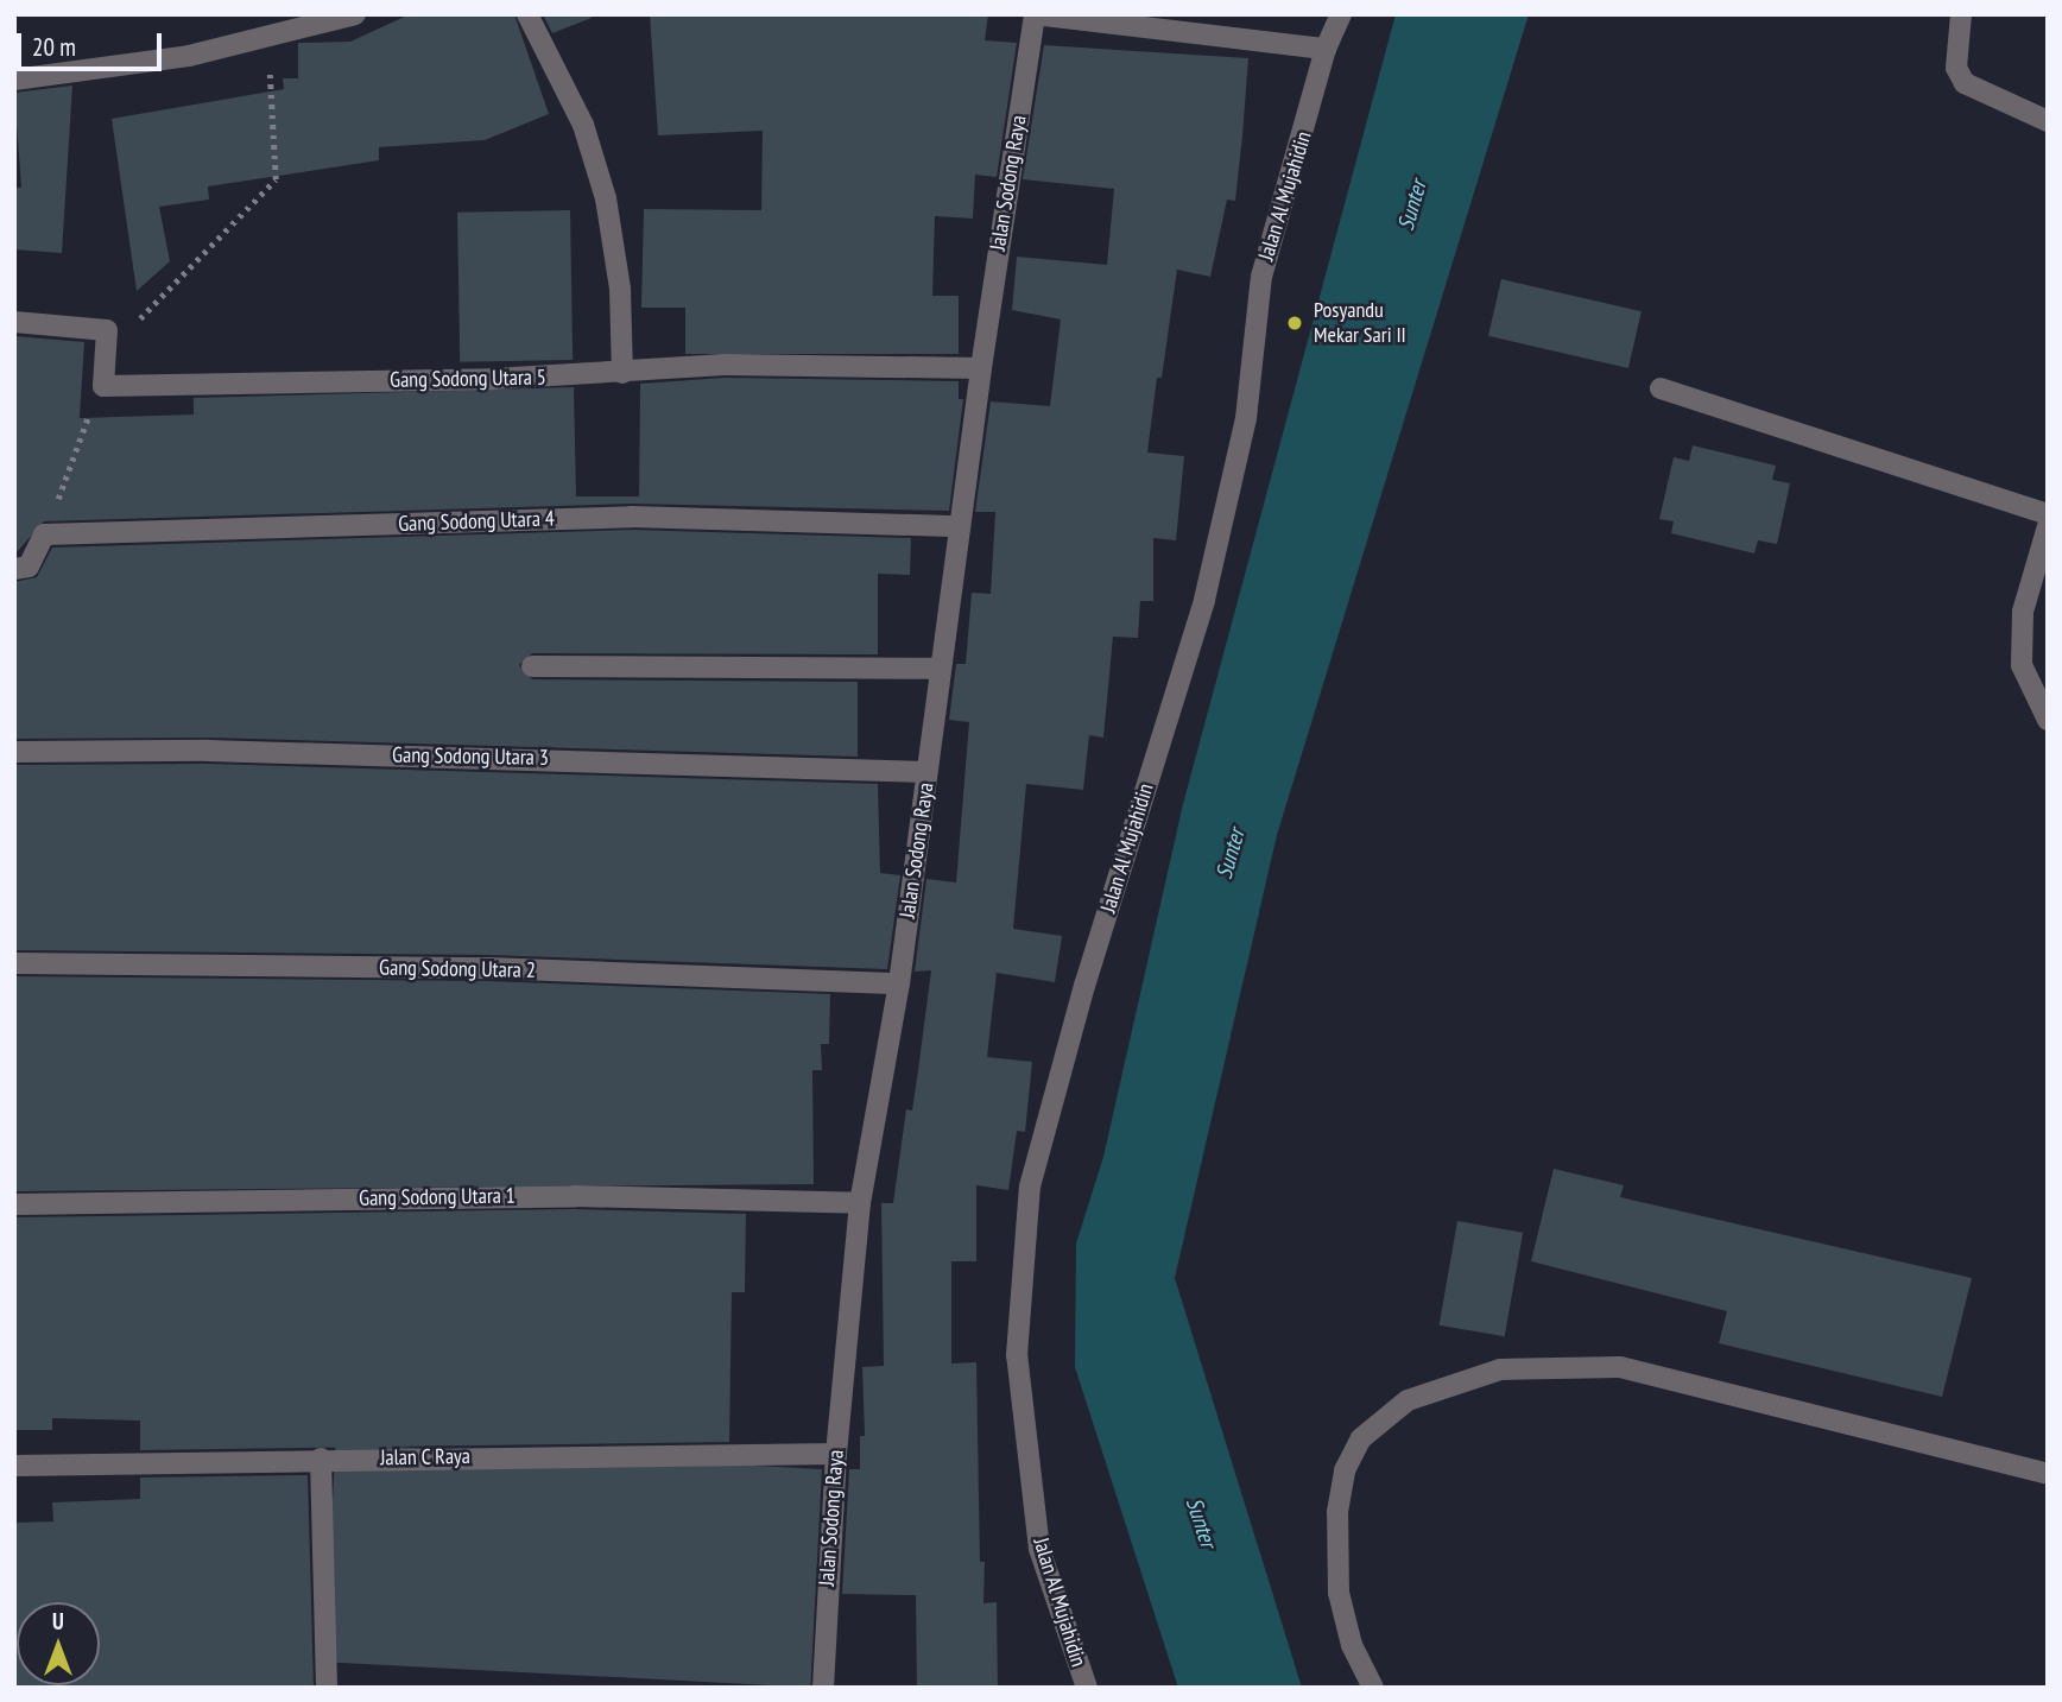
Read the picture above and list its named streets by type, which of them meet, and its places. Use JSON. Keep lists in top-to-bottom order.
{
  "streets": {
    "street": [
      "Jalan Sodong Raya",
      "Jalan Al Mujahidin",
      "Gang Sodong Utara 5",
      "Gang Sodong Utara 4",
      "Gang Sodong Utara 3",
      "Gang Sodong Utara 2",
      "Gang Sodong Utara 1",
      "Jalan C Raya"
    ]
  },
  "crossings": [
    ["Jalan Sodong Raya", "Gang Sodong Utara 5"],
    ["Jalan Sodong Raya", "Gang Sodong Utara 4"],
    ["Jalan Sodong Raya", "Gang Sodong Utara 3"],
    ["Jalan Sodong Raya", "Gang Sodong Utara 2"],
    ["Jalan Sodong Raya", "Gang Sodong Utara 1"],
    ["Jalan Sodong Raya", "Jalan C Raya"]
  ],
  "water": ["Sunter"],
  "places": ["Posyandu Mekar Sari II"],
  "scale_bar": "20 m",
  "north": "top"
}
